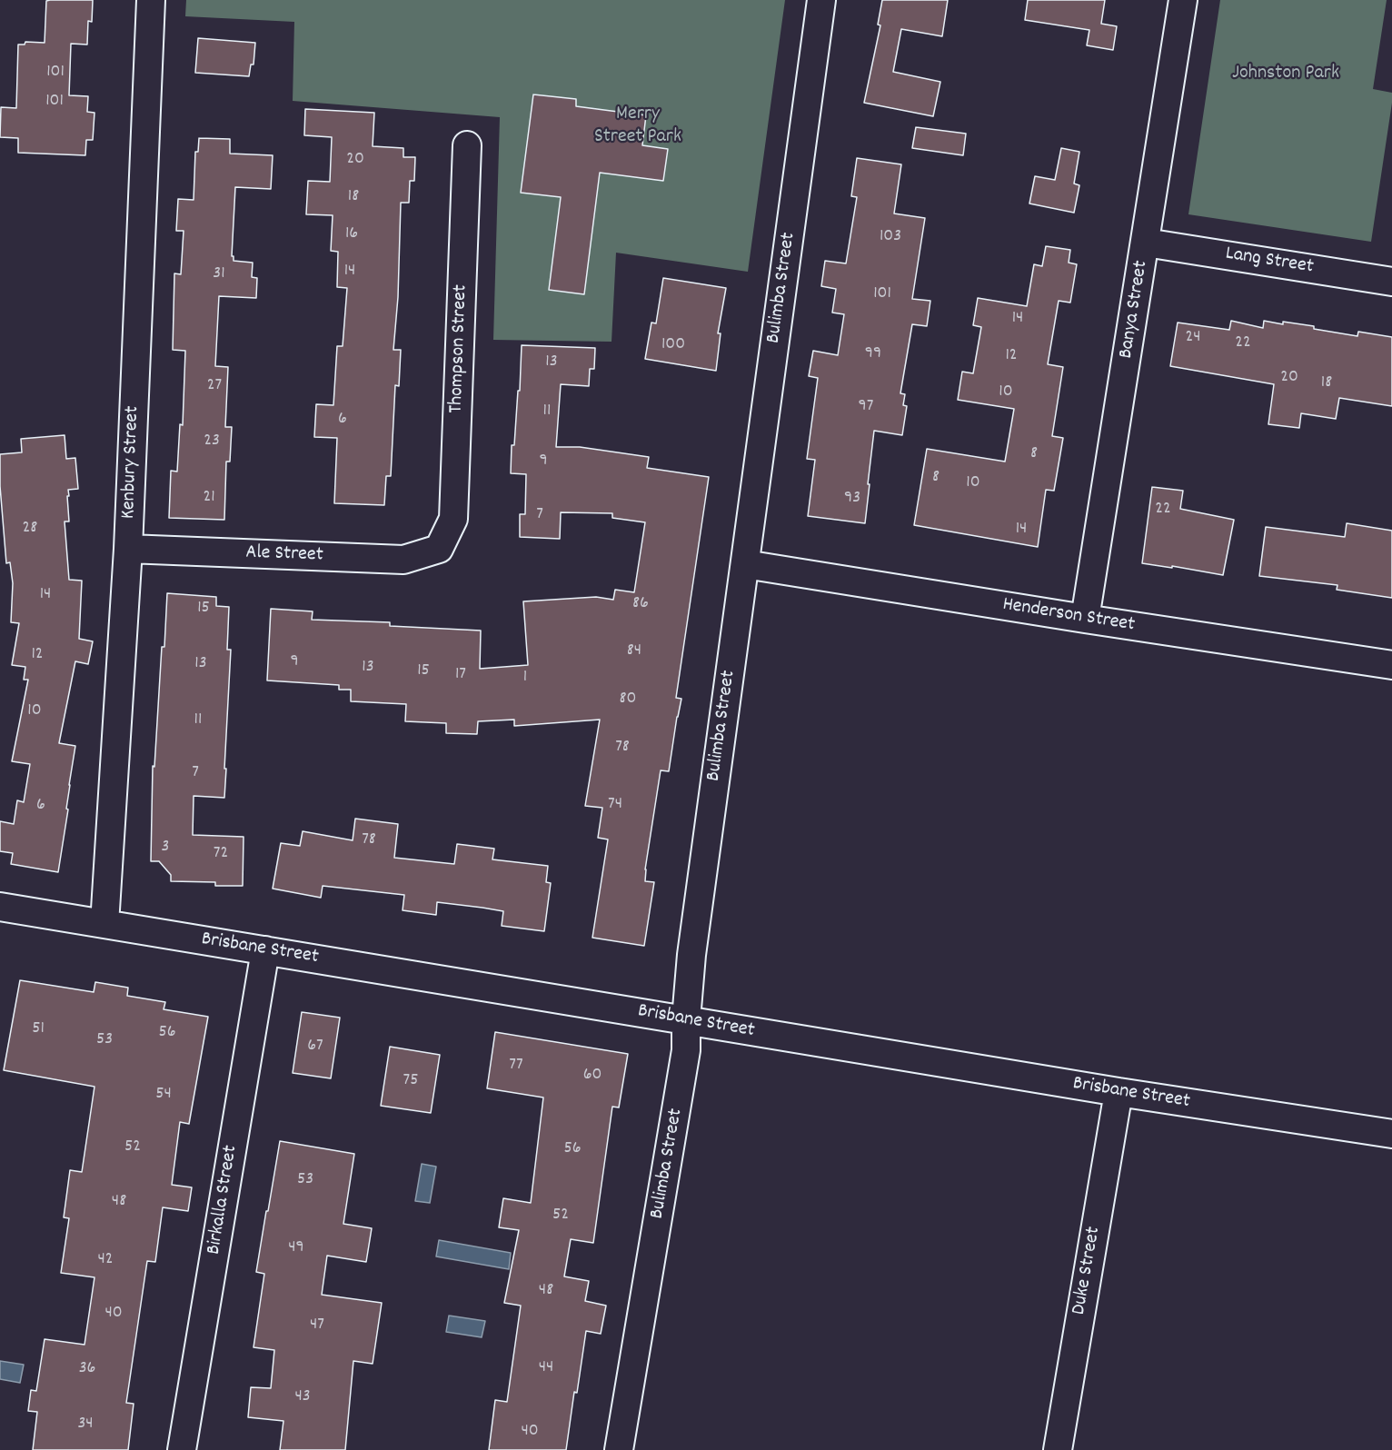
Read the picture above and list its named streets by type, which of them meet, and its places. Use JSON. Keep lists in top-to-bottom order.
{
  "streets": {
    "street": [
      "Lang Street",
      "Bulimba Street",
      "Banya Street",
      "Thompson Street",
      "Kenbury Street",
      "Ale Street",
      "Henderson Street",
      "Brisbane Street",
      "Birkalla Street",
      "Duke Street"
    ]
  },
  "crossings": [
    ["Lang Street", "Banya Street"],
    ["Bulimba Street", "Henderson Street"],
    ["Bulimba Street", "Brisbane Street"],
    ["Banya Street", "Henderson Street"],
    ["Thompson Street", "Ale Street"],
    ["Kenbury Street", "Ale Street"],
    ["Kenbury Street", "Brisbane Street"],
    ["Brisbane Street", "Birkalla Street"],
    ["Brisbane Street", "Duke Street"]
  ],
  "parks": ["Johnston Park", "Merry Street Park"],
  "house_numbers": [
    "101",
    "101",
    "20",
    "18",
    "16",
    "103",
    "14",
    "31",
    "101",
    "14",
    "24",
    "22",
    "100",
    "99",
    "12",
    "13",
    "20",
    "18",
    "27",
    "10",
    "97",
    "11",
    "6",
    "23",
    "8",
    "9",
    "8",
    "10",
    "21",
    "93",
    "22",
    "7",
    "28",
    "14",
    "14",
    "86",
    "15",
    "84",
    "12",
    "9",
    "13",
    "13",
    "15",
    "17",
    "1",
    "80",
    "10",
    "11",
    "78",
    "7",
    "74",
    "6",
    "78",
    "3",
    "72",
    "51",
    "56",
    "53",
    "67",
    "77",
    "60",
    "75",
    "54",
    "52",
    "56",
    "53",
    "48",
    "52",
    "49",
    "42",
    "48",
    "40",
    "47",
    "44",
    "36",
    "43",
    "34",
    "40"
  ]
}
